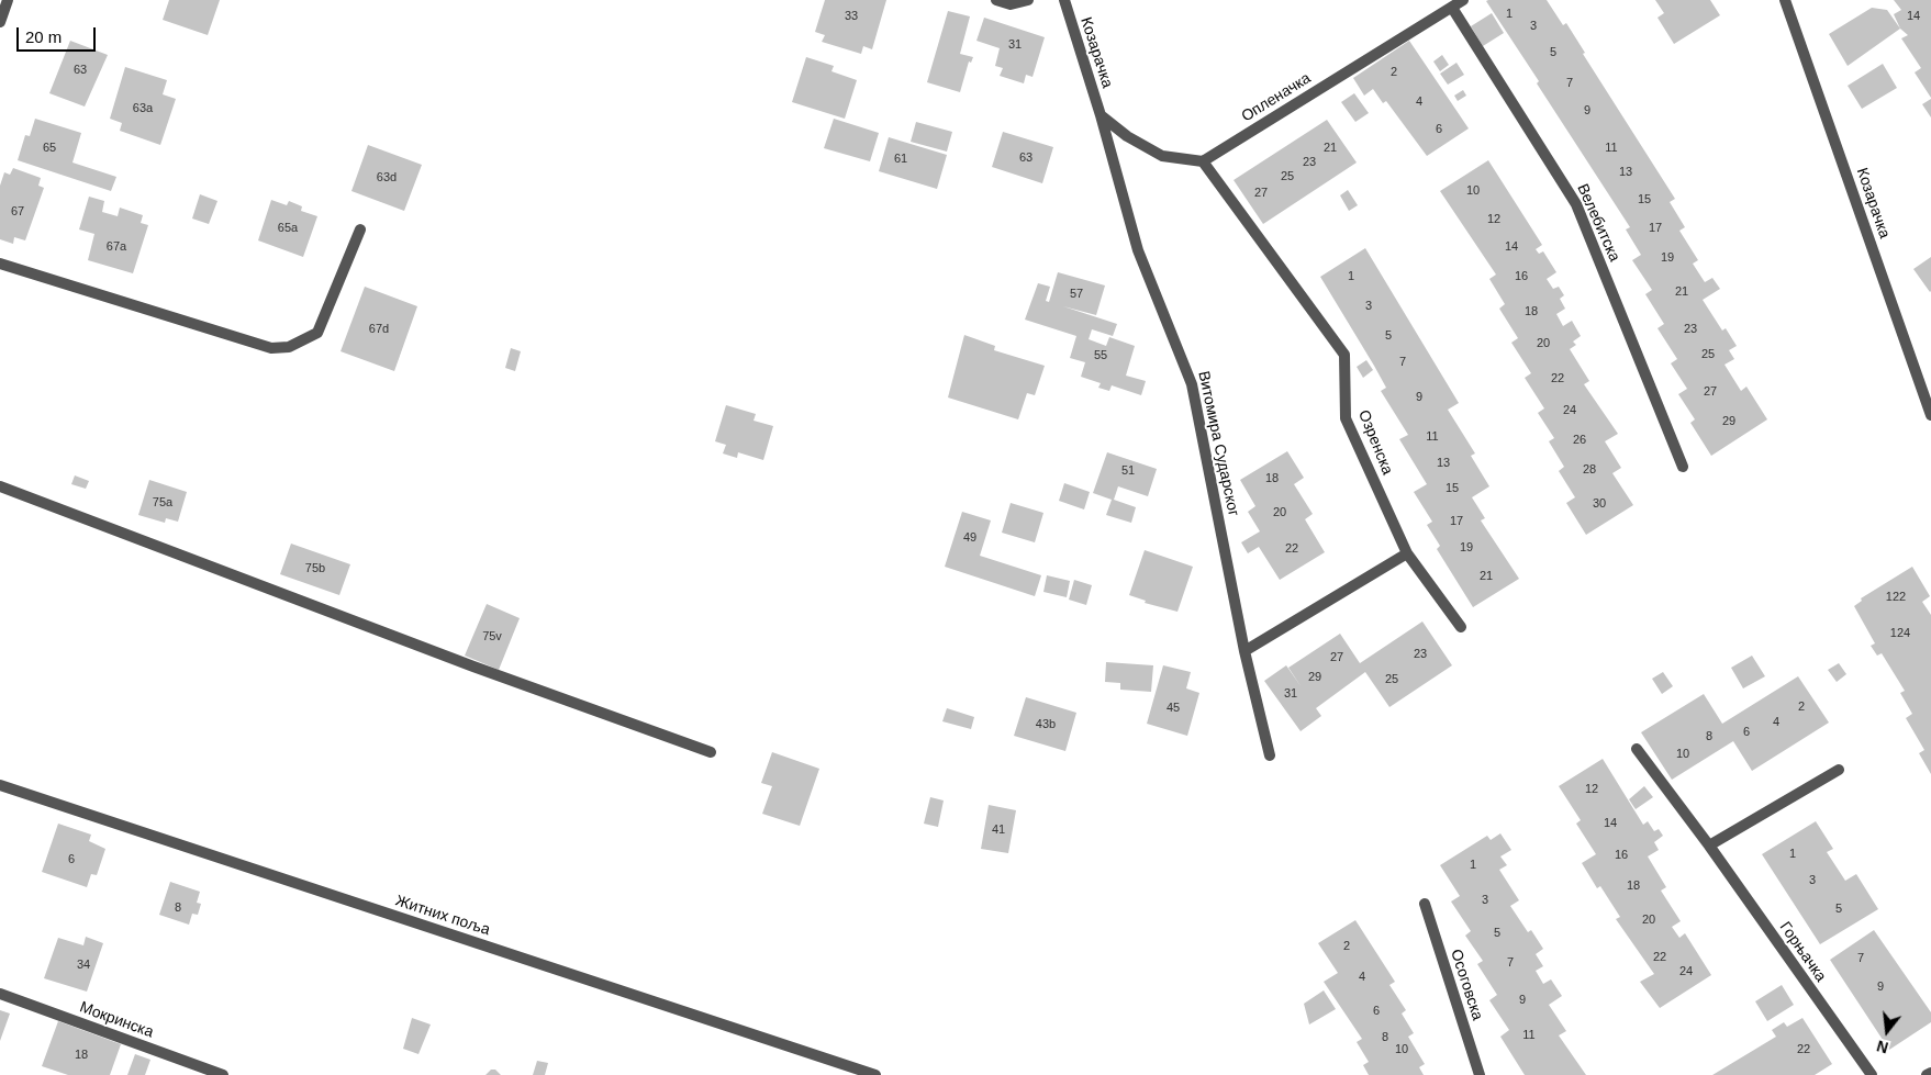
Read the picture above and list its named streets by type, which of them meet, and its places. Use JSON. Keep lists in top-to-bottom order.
{
  "streets": {
    "street": [
      "Козарачка",
      "Опленачка",
      "Велебитска",
      "Озренска",
      "Витомира Сударског",
      "Житних поља",
      "Горњачка",
      "Осоговска",
      "Мокринска"
    ]
  },
  "crossings": [
    ["Козарачка", "Витомира Сударског"],
    ["Опленачка", "Велебитска"],
    ["Опленачка", "Озренска"]
  ],
  "house_numbers": [
    "1",
    "33",
    "14",
    "3",
    "31",
    "5",
    "63",
    "2",
    "7",
    "4",
    "63a",
    "9",
    "6",
    "65",
    "21",
    "11",
    "63",
    "61",
    "23",
    "13",
    "25",
    "63d",
    "10",
    "27",
    "15",
    "67",
    "12",
    "65a",
    "17",
    "67a",
    "14",
    "19",
    "1",
    "16",
    "21",
    "57",
    "3",
    "18",
    "67d",
    "23",
    "5",
    "20",
    "25",
    "55",
    "7",
    "22",
    "27",
    "9",
    "24",
    "29",
    "11",
    "26",
    "13",
    "28",
    "51",
    "18",
    "15",
    "75a",
    "30",
    "20",
    "17",
    "49",
    "19",
    "22",
    "75b",
    "21",
    "122",
    "124",
    "75v",
    "23",
    "27",
    "29",
    "25",
    "31",
    "2",
    "45",
    "4",
    "43b",
    "6",
    "8",
    "10",
    "12",
    "14",
    "41",
    "1",
    "16",
    "6",
    "1",
    "3",
    "18",
    "3",
    "8",
    "5",
    "20",
    "5",
    "2",
    "22",
    "7",
    "7",
    "34",
    "24",
    "4",
    "9",
    "9",
    "6",
    "11",
    "8",
    "10",
    "22",
    "18"
  ],
  "scale_bar": "20 m",
  "north": "bottom"
}
